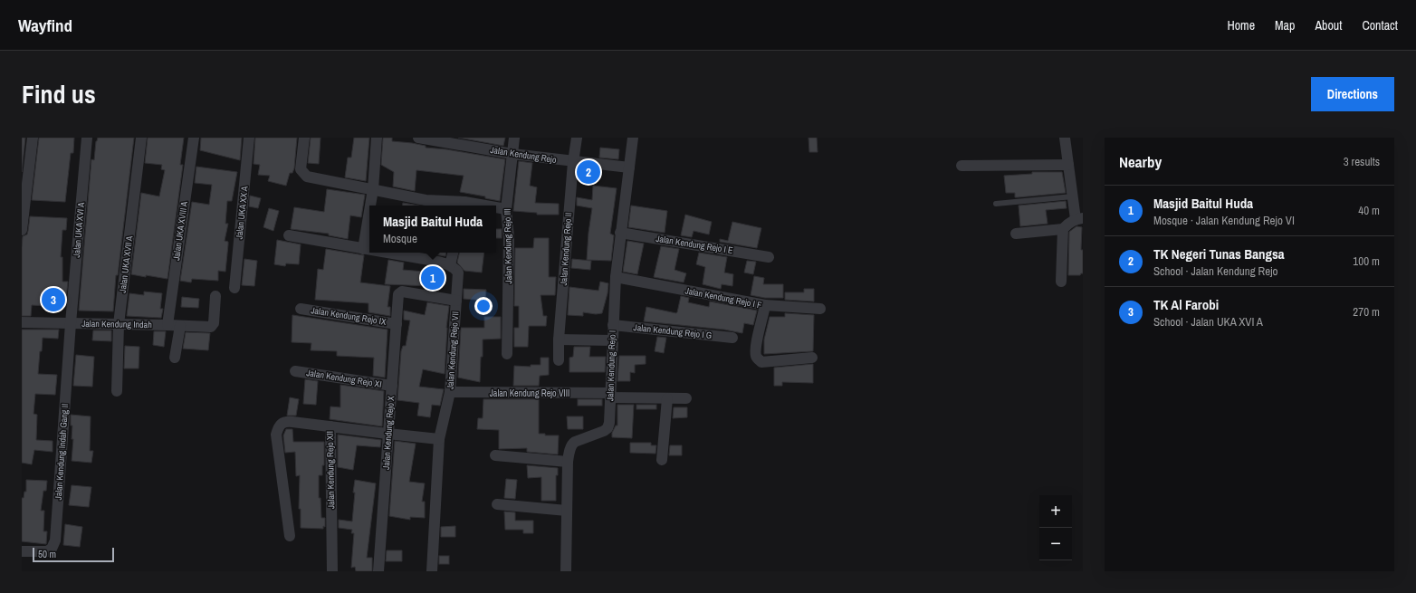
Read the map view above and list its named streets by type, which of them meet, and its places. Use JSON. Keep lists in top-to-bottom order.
{
  "streets": {
    "street": [
      "Jalan Kendung Rejo",
      "Jalan UKA XX A",
      "Jalan UKA XVI A",
      "Jalan UKA XVIII A",
      "Jalan Kendung Rejo I E",
      "Jalan Kendung Rejo III",
      "Jalan Kendung Rejo II",
      "Jalan UKA XVII A",
      "Jalan Kendung Rejo I F",
      "Jalan Kendung Rejo IX",
      "Jalan Kendung Indah",
      "Jalan Kendung Rejo I G",
      "Jalan Kendung Rejo VII",
      "Jalan Kendung Rejo I",
      "Jalan Kendung Rejo XI",
      "Jalan Kendung Rejo VIII",
      "Jalan Kendung Rejo X",
      "Jalan Kendung Indah Gang II",
      "Jalan Kendung Rejo XII"
    ]
  },
  "crossings": [
    ["Jalan Kendung Rejo", "Jalan Kendung Rejo III"],
    ["Jalan Kendung Rejo", "Jalan Kendung Rejo II"],
    ["Jalan Kendung Rejo", "Jalan Kendung Rejo I"],
    ["Jalan UKA XVI A", "Jalan Kendung Indah"],
    ["Jalan UKA XVI A", "Jalan Kendung Indah Gang II"],
    ["Jalan UKA XVIII A", "Jalan Kendung Indah"],
    ["Jalan Kendung Rejo I E", "Jalan Kendung Rejo I"],
    ["Jalan UKA XVII A", "Jalan Kendung Indah"],
    ["Jalan Kendung Rejo I F", "Jalan Kendung Rejo I"],
    ["Jalan Kendung Rejo IX", "Jalan Kendung Rejo X"],
    ["Jalan Kendung Indah", "Jalan Kendung Indah Gang II"],
    ["Jalan Kendung Rejo I G", "Jalan Kendung Rejo I"],
    ["Jalan Kendung Rejo VII", "Jalan Kendung Rejo VIII"],
    ["Jalan Kendung Rejo VII", "Jalan Kendung Rejo X"],
    ["Jalan Kendung Rejo VII", "Jalan Kendung Rejo XII"],
    ["Jalan Kendung Rejo I", "Jalan Kendung Rejo VIII"],
    ["Jalan Kendung Rejo XI", "Jalan Kendung Rejo X"],
    ["Jalan Kendung Rejo X", "Jalan Kendung Rejo XII"]
  ],
  "scale_bar": "50 m",
  "page": {
    "header": "Wayfind",
    "nav": [
      "Home",
      "Map",
      "About",
      "Contact"
    ],
    "title": "Find us",
    "buttons": "Directions",
    "heading": ["Nearby", "3 results"],
    "pins": ["2", "1", "3"],
    "list": [
      {
        "mark": "1",
        "name": "Masjid Baitul Huda",
        "note": "Mosque · Jalan Kendung Rejo VI",
        "value": "40 m"
      },
      {
        "mark": "2",
        "name": "TK Negeri Tunas Bangsa",
        "note": "School · Jalan Kendung Rejo",
        "value": "100 m"
      },
      {
        "mark": "3",
        "name": "TK Al Farobi",
        "note": "School · Jalan UKA XVI A",
        "value": "270 m"
      }
    ],
    "popup": ["Masjid Baitul Huda", "Mosque"],
    "map_buttons": ["+", "−"],
    "scale": "50 m"
  }
}
